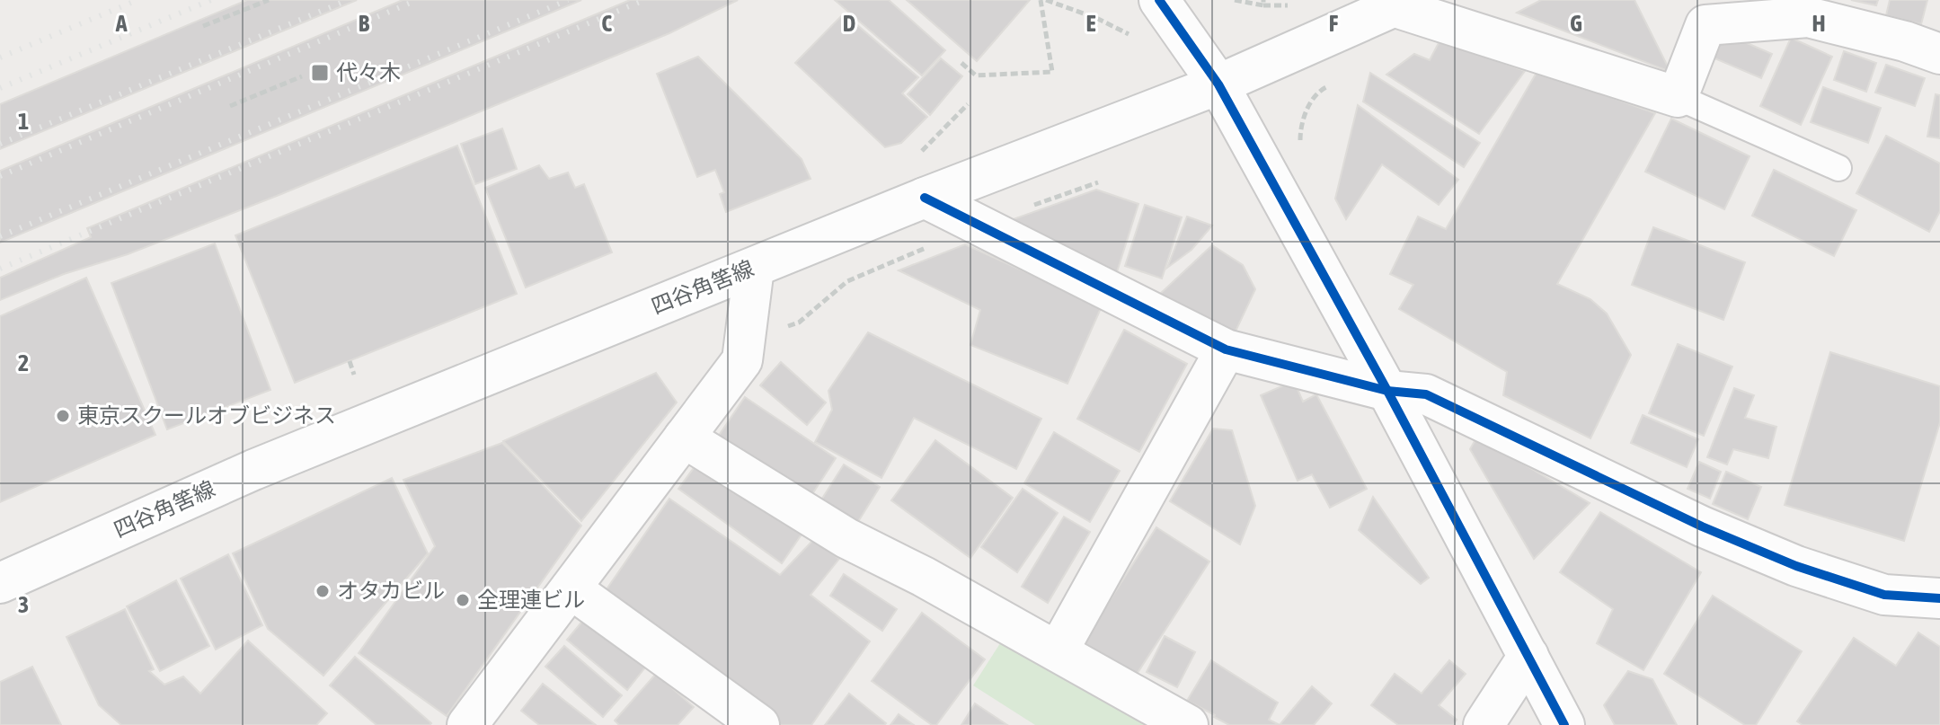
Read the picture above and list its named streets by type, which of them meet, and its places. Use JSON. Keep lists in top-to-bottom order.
{
  "streets": {
    "street": ["四谷角筈線"]
  },
  "places": {
    "transit": ["代々木"],
    "other": ["東京スクールオブビジネス", "オタカビル", "全理連ビル"]
  },
  "grid": {
    "columns": [
      "A",
      "B",
      "C",
      "D",
      "E",
      "F",
      "G",
      "H"
    ],
    "rows": ["1", "2", "3"]
  }
}
